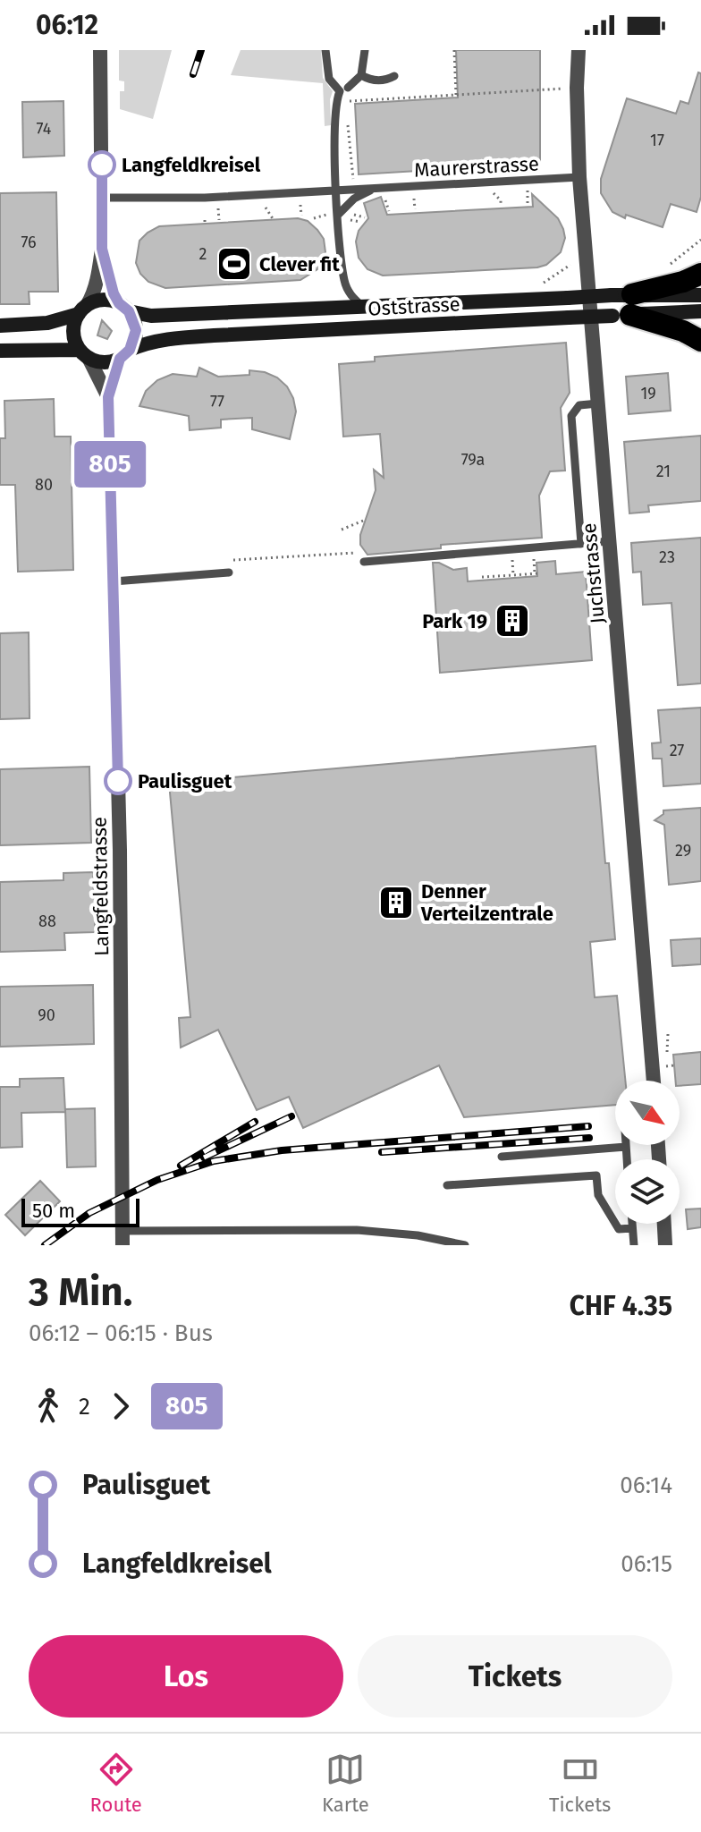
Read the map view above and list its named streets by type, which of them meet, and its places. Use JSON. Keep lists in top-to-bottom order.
{
  "streets": {
    "main road": ["Oststrasse"],
    "street": ["Juchstrasse", "Langfeldstrasse"],
    "lane": ["Maurerstrasse"]
  },
  "crossings": [
    ["Maurerstrasse", "Juchstrasse"],
    ["Oststrasse", "Langfeldstrasse"]
  ],
  "places": {
    "other": ["Langfeldkreisel", "Paulisguet"],
    "sports": ["Clever fit"],
    "building": ["Park 19", "Denner Verteilzentrale"]
  },
  "lines": ["bus line 805"],
  "house_numbers": [
    "74",
    "17",
    "76",
    "2",
    "19",
    "77",
    "79a",
    "21",
    "80",
    "23",
    "27",
    "29",
    "88",
    "90"
  ],
  "scale_bar": "50 m",
  "north": "bottom right",
  "page": {
    "status": "06:12",
    "on_map": "805",
    "scale": "50 m",
    "heading": ["3 Min.", "06:12 – 06:15 · Bus", "CHF 4.35"],
    "legs": ["2", "805"],
    "list": [
      {
        "name": "Paulisguet",
        "value": "06:14"
      },
      {
        "name": "Langfeldkreisel",
        "value": "06:15"
      }
    ],
    "buttons": ["Los", "Tickets"],
    "tabs": ["Route", "Karte", "Tickets"]
  }
}
